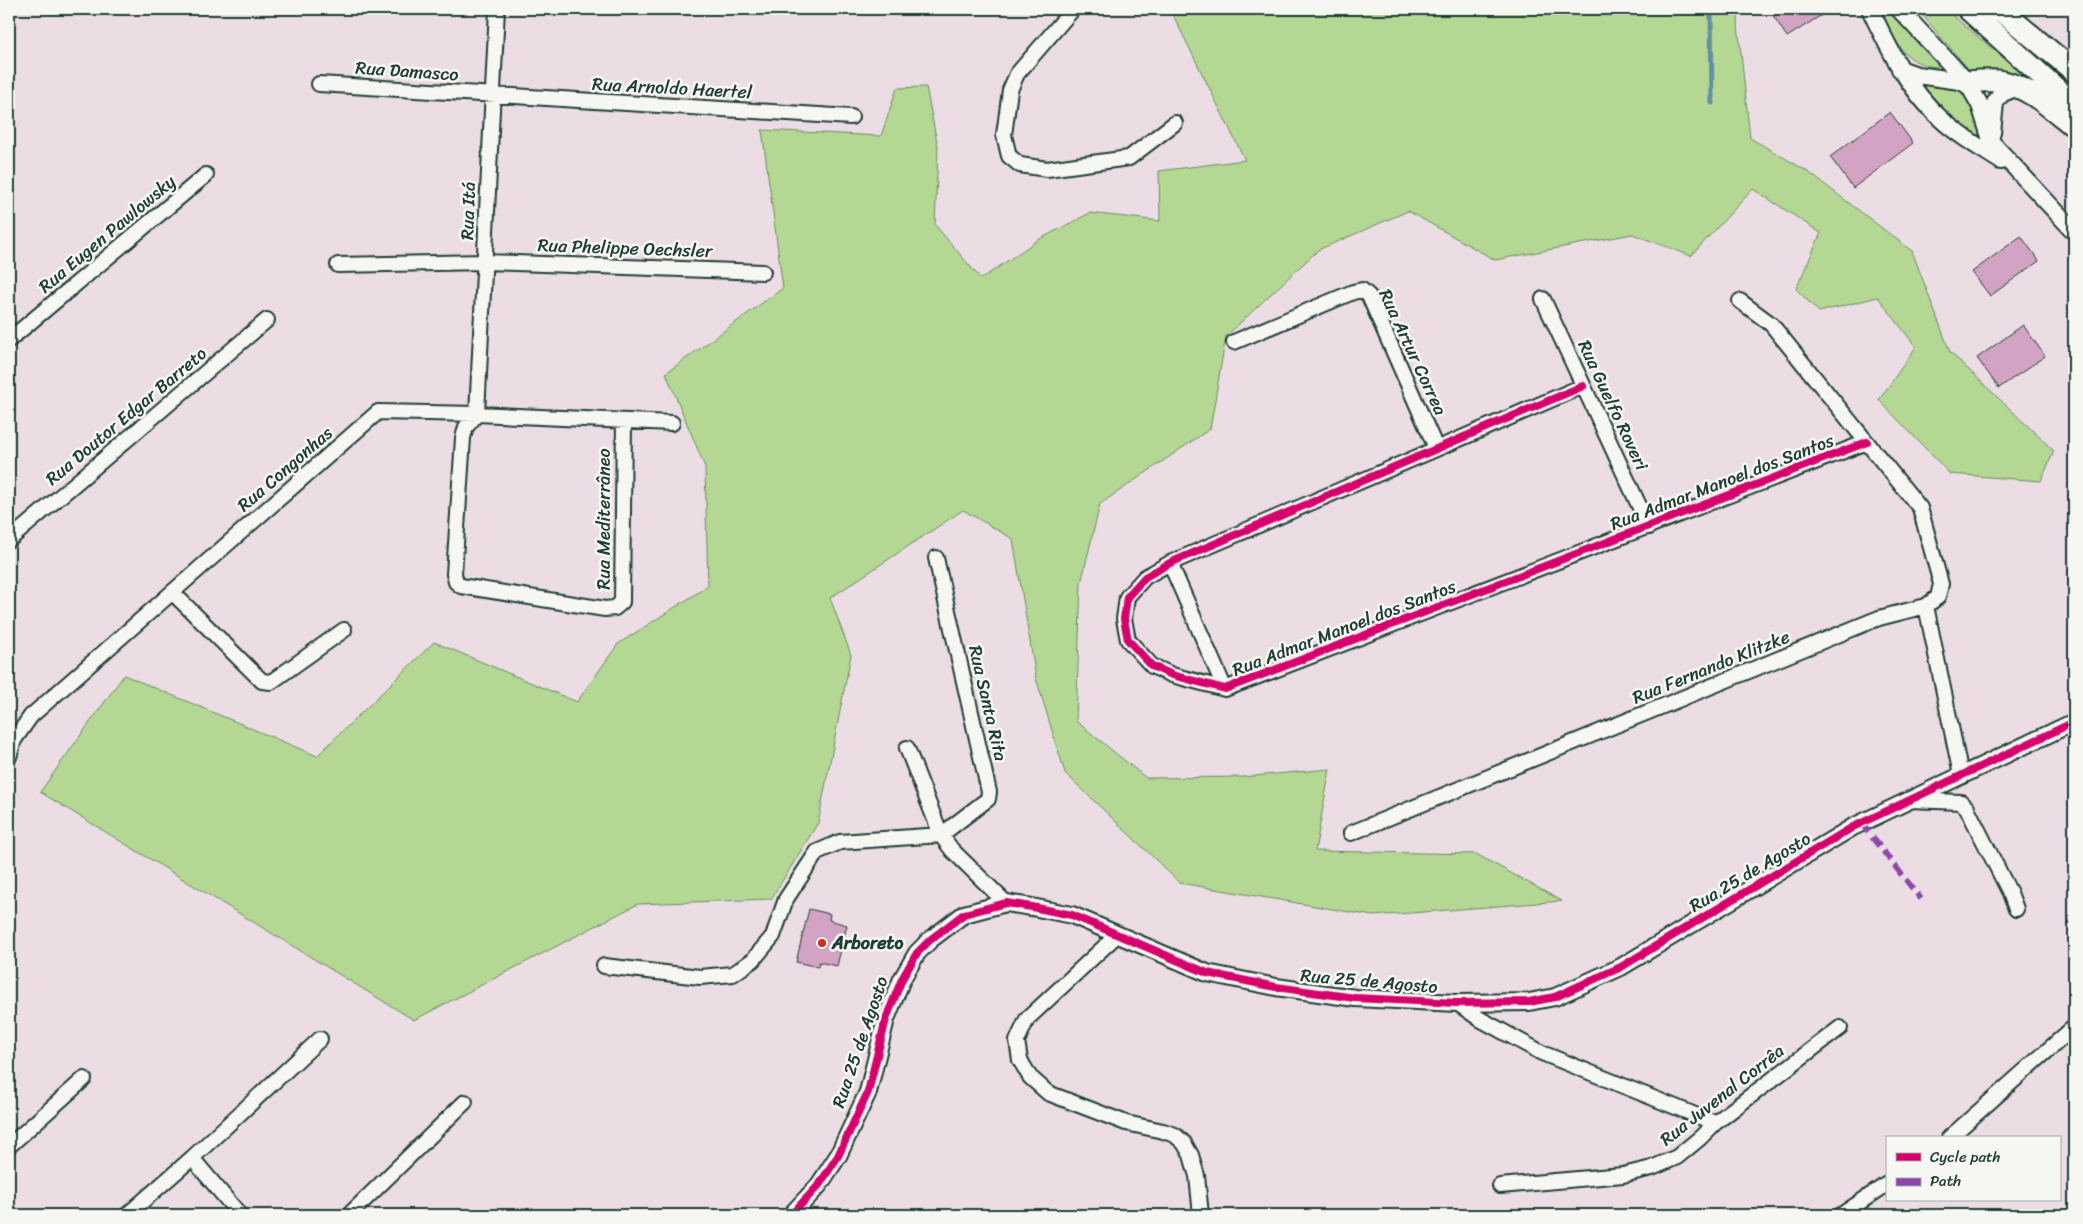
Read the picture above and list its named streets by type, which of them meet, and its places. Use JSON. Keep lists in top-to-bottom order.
{
  "streets": {
    "street": [
      "Rua Damasco",
      "Rua Arnoldo Haertel",
      "Rua Itá",
      "Rua Eugen Pawlowsky",
      "Rua Phelippe Oechsler",
      "Rua Artur Correa",
      "Rua Guelfo Roveri",
      "Rua Doutor Edgar Barreto",
      "Rua Congonhas",
      "Rua Admar Manoel dos Santos",
      "Rua Mediterrâneo",
      "Rua Fernando Klitzke",
      "Rua Santa Rita",
      "Rua 25 de Agosto",
      "Rua Juvenal Corrêa"
    ]
  },
  "crossings": [
    ["Rua Damasco", "Rua Arnoldo Haertel"],
    ["Rua Damasco", "Rua Itá"],
    ["Rua Arnoldo Haertel", "Rua Itá"],
    ["Rua Itá", "Rua Phelippe Oechsler"],
    ["Rua Itá", "Rua Congonhas"],
    ["Rua Itá", "Rua Mediterrâneo"],
    ["Rua Artur Correa", "Rua Admar Manoel dos Santos"],
    ["Rua Guelfo Roveri", "Rua Admar Manoel dos Santos"],
    ["Rua Congonhas", "Rua Mediterrâneo"]
  ],
  "places": ["Arboreto"],
  "legend": ["Cycle path", "Path"]
}
